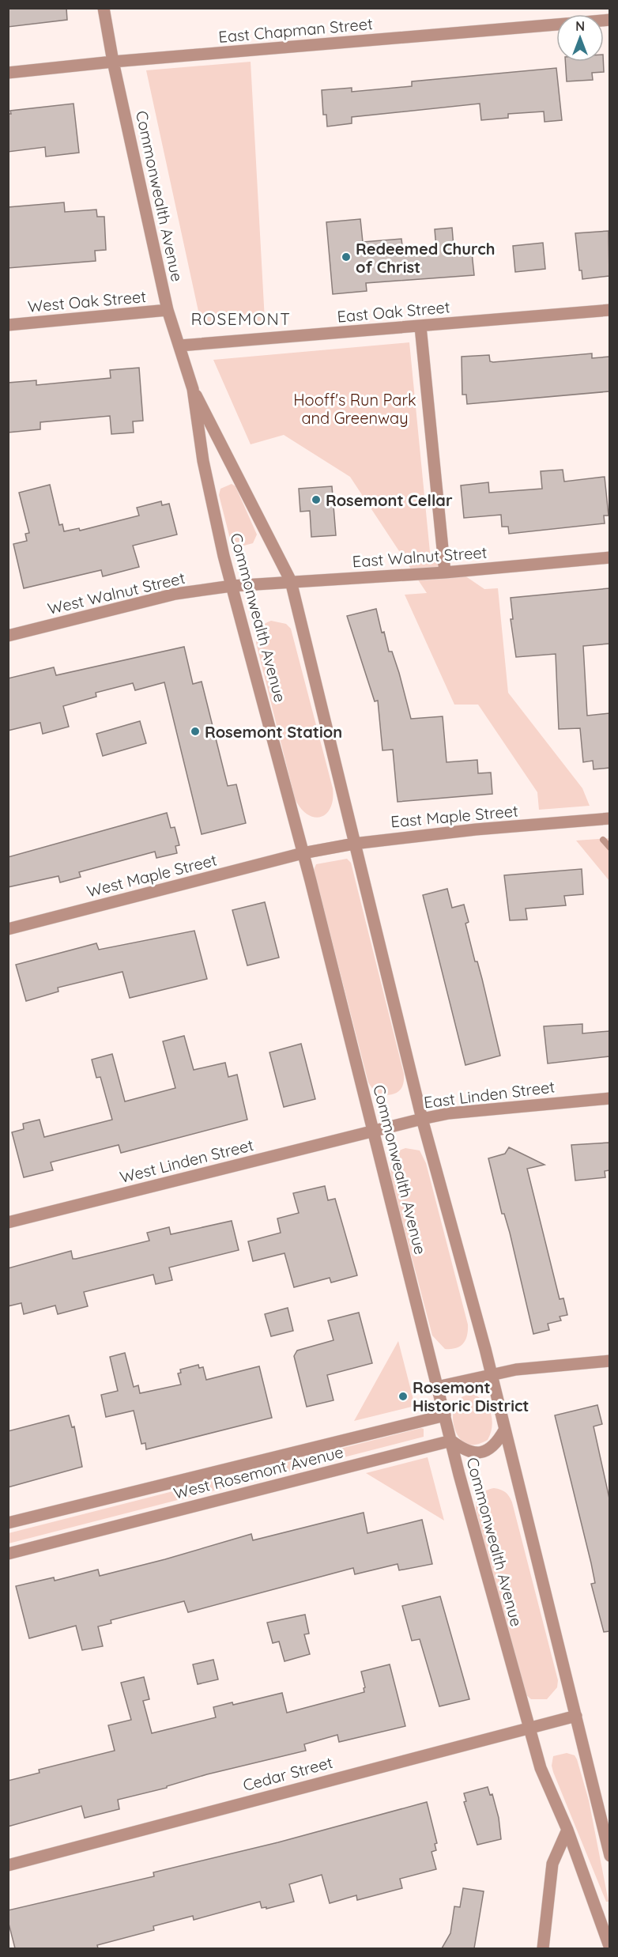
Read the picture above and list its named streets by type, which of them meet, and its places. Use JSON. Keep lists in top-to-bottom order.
{
  "streets": {
    "street": [
      "East Chapman Street",
      "Commonwealth Avenue",
      "West Oak Street",
      "East Oak Street",
      "East Walnut Street",
      "West Walnut Street",
      "East Maple Street",
      "West Maple Street",
      "East Linden Street",
      "West Linden Street",
      "West Rosemont Avenue",
      "Cedar Street"
    ]
  },
  "crossings": [
    ["East Chapman Street", "Commonwealth Avenue"],
    ["Commonwealth Avenue", "West Oak Street"],
    ["Commonwealth Avenue", "East Oak Street"],
    ["Commonwealth Avenue", "East Walnut Street"],
    ["Commonwealth Avenue", "West Walnut Street"],
    ["Commonwealth Avenue", "East Maple Street"],
    ["Commonwealth Avenue", "West Maple Street"],
    ["Commonwealth Avenue", "East Linden Street"],
    ["Commonwealth Avenue", "West Linden Street"],
    ["Commonwealth Avenue", "West Rosemont Avenue"],
    ["Commonwealth Avenue", "Cedar Street"],
    ["East Walnut Street", "West Walnut Street"],
    ["East Maple Street", "West Maple Street"],
    ["East Linden Street", "West Linden Street"]
  ],
  "districts": ["ROSEMONT"],
  "parks": ["Hooff's Run Park and Greenway"],
  "places": [
    "Redeemed Church of Christ",
    "Rosemont Cellar",
    "Rosemont Station",
    "Rosemont Historic District"
  ],
  "north": "top"
}
